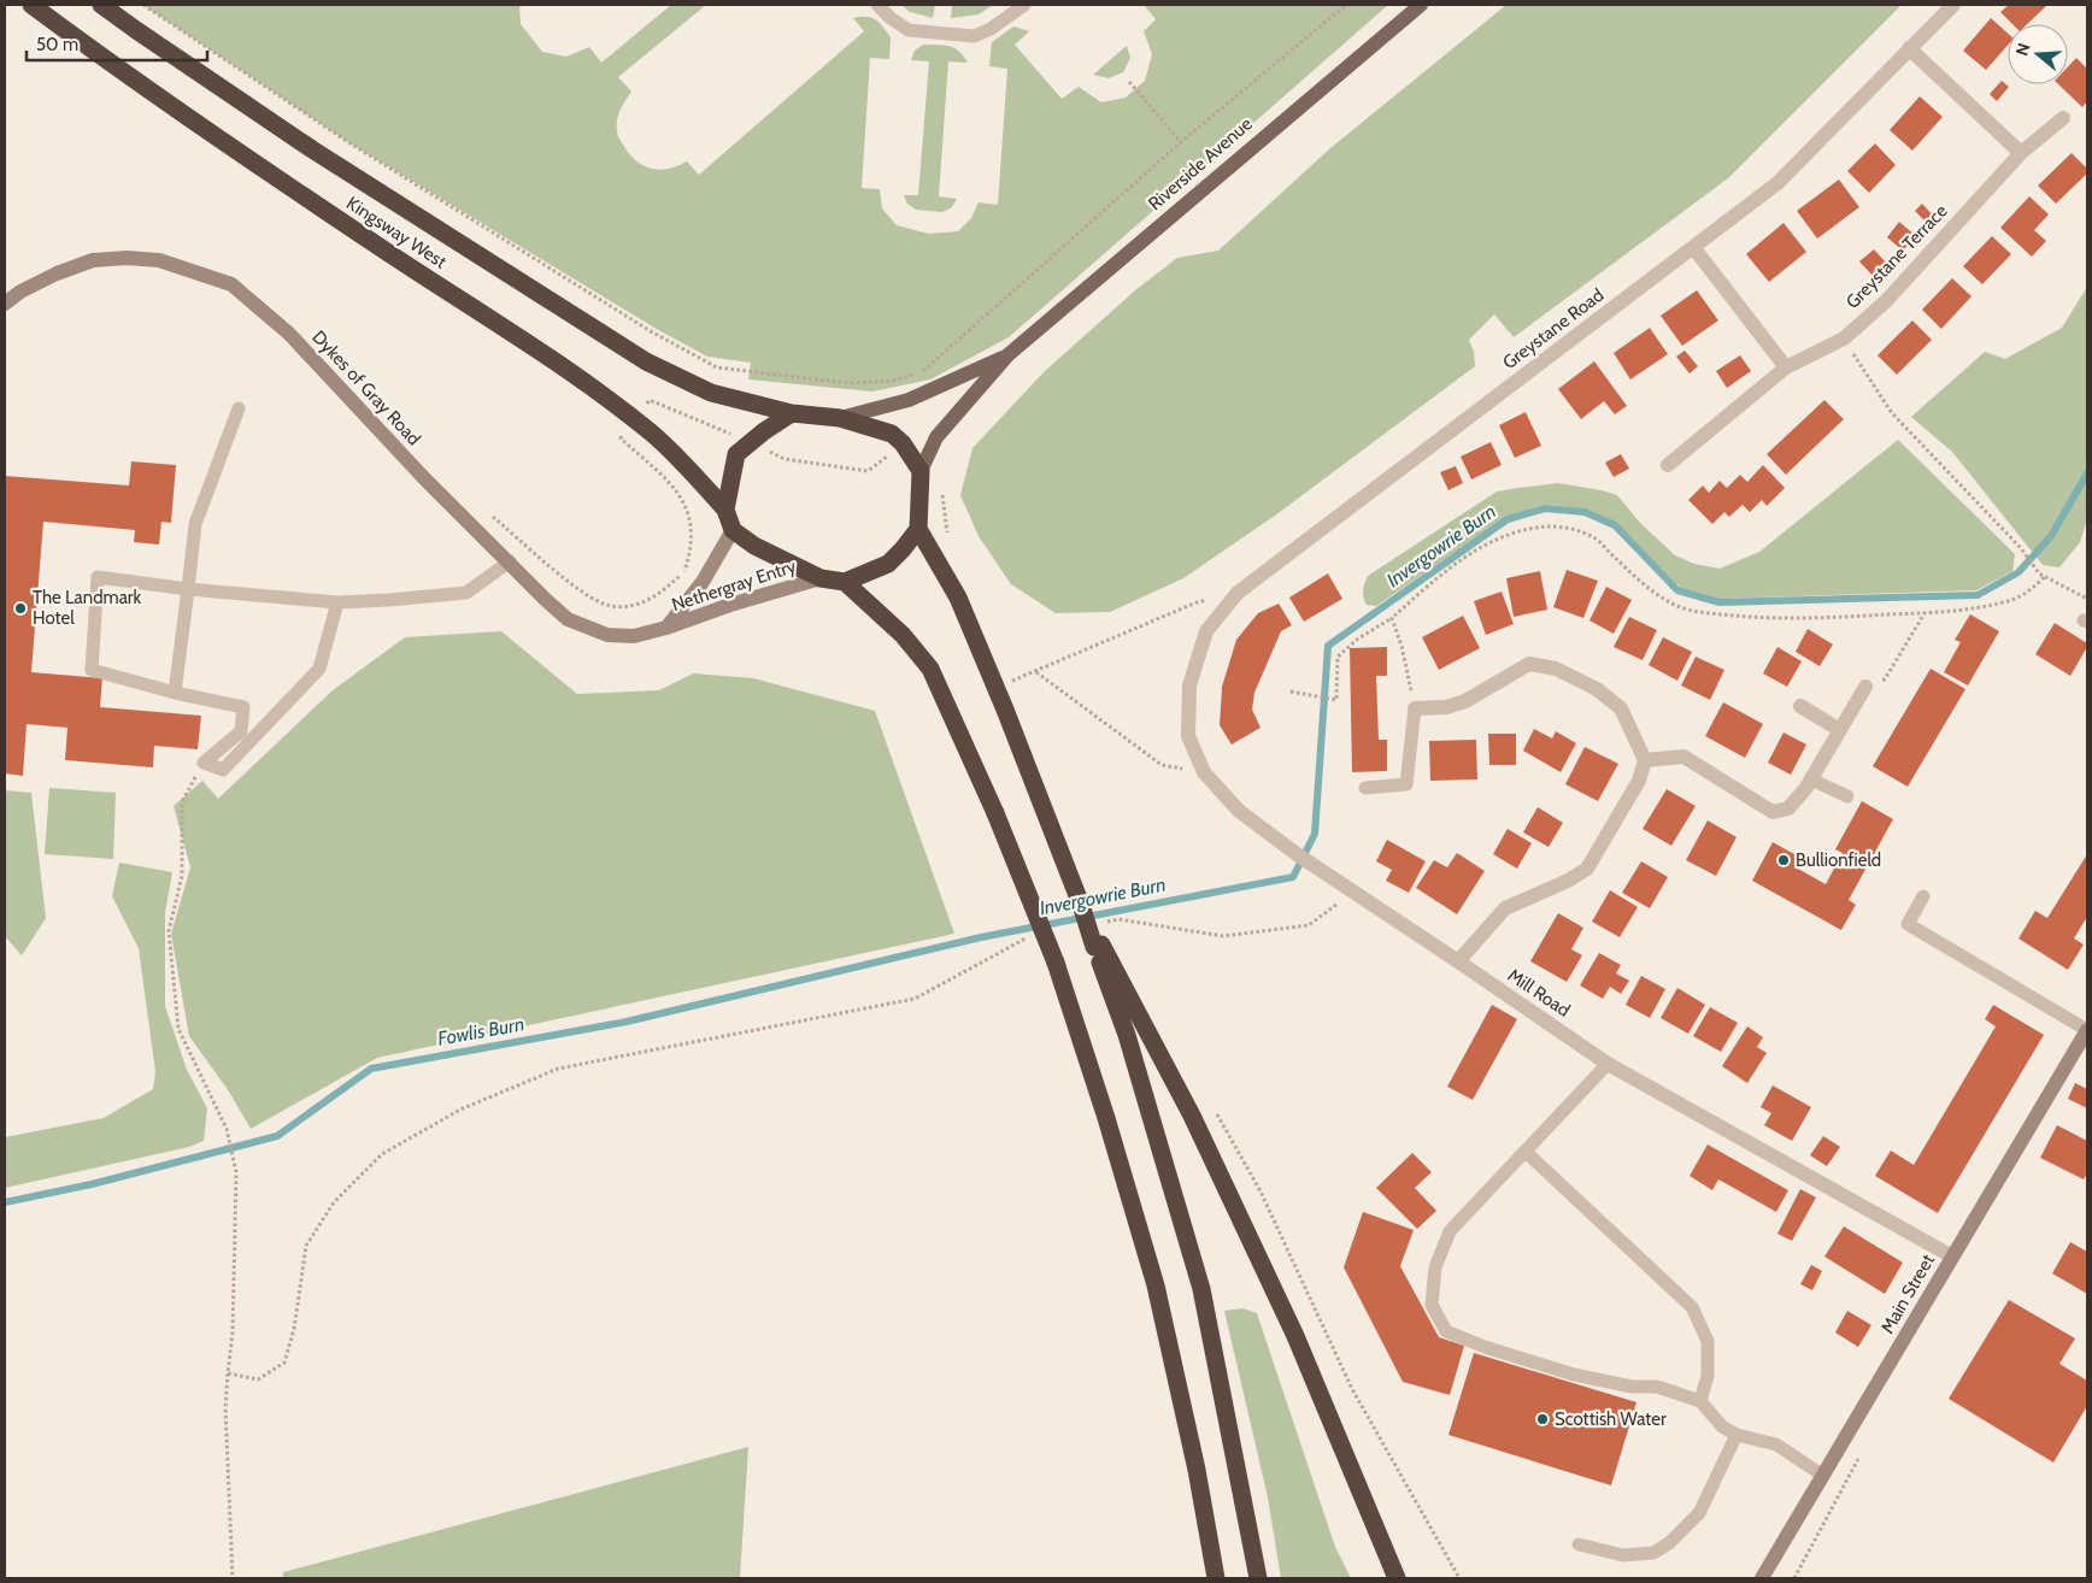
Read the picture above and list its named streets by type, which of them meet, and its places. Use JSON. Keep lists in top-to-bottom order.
{
  "streets": {
    "highway": ["Kingsway West"],
    "main road": ["Riverside Avenue"],
    "street": [
      "Greystane Terrace",
      "Greystane Road",
      "Dykes of Gray Road",
      "Nethergray Entry",
      "Mill Road",
      "Main Street"
    ]
  },
  "crossings": [
    ["Riverside Avenue", "Kingsway West"],
    ["Greystane Road", "Mill Road"],
    ["Dykes of Gray Road", "Nethergray Entry"],
    ["Mill Road", "Main Street"]
  ],
  "water": ["Invergowrie Burn", "Fowlis Burn"],
  "places": ["The Landmark Hotel", "Bullionfield", "Scottish Water"],
  "scale_bar": "50 m",
  "north": "left"
}
